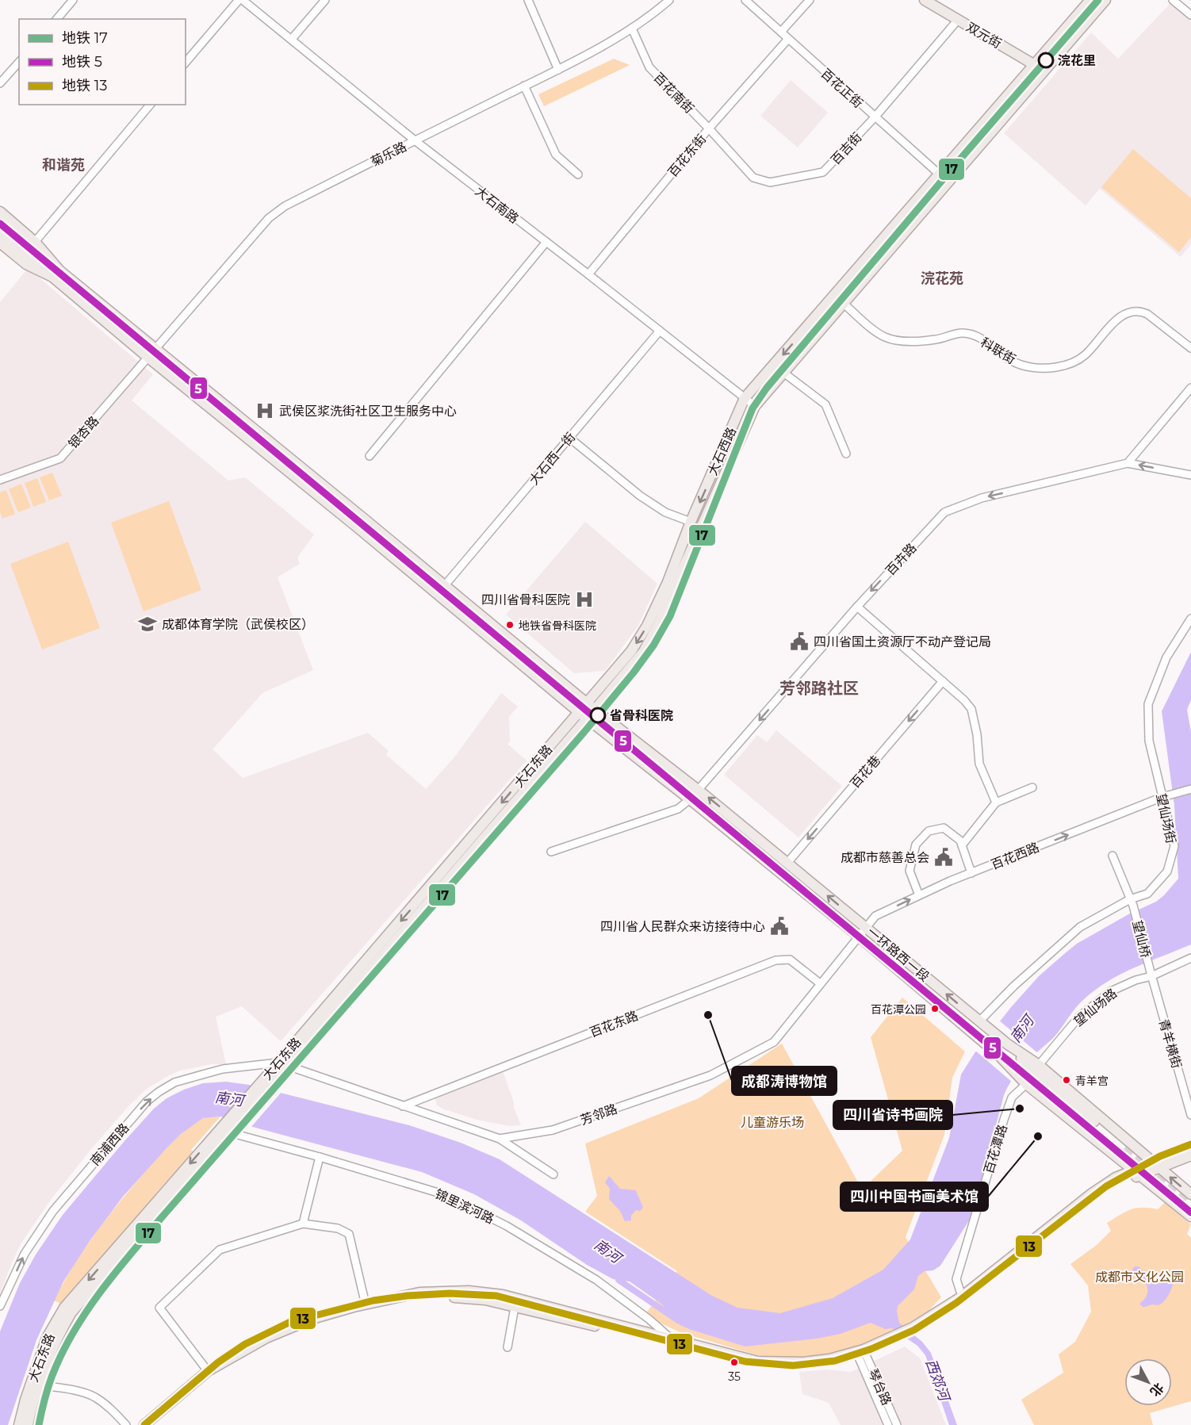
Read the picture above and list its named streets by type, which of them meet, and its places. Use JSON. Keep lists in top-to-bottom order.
{
  "streets": {
    "main road": [
      "双元街",
      "大石西路",
      "大石东路",
      "一环路西一段"
    ],
    "street": [
      "百花正街",
      "百花南街",
      "百吉街",
      "菊乐路",
      "百花东街",
      "大石南路",
      "科联街",
      "银杏路",
      "大石西一街",
      "百卉路",
      "百花巷",
      "望仙场街",
      "百花西路",
      "望仙桥",
      "望仙场路",
      "百花东路",
      "青羊横街",
      "芳邻路",
      "南浦西路",
      "百花潭路",
      "锦里滨河路",
      "琴台路"
    ]
  },
  "crossings": [
    ["双元街", "百吉街"],
    ["双元街", "大石西路"],
    ["百花正街", "百吉街"],
    ["百花正街", "百花东街"],
    ["百花正街", "大石西路"],
    ["百花南街", "百吉街"],
    ["百花南街", "菊乐路"],
    ["百花南街", "百花东街"],
    ["百吉街", "百花东街"],
    ["菊乐路", "大石南路"],
    ["菊乐路", "银杏路"],
    ["菊乐路", "一环路西一段"],
    ["百花东街", "大石南路"],
    ["大石南路", "大石西路"],
    ["大石南路", "大石西一街"],
    ["科联街", "大石西路"],
    ["银杏路", "一环路西一段"],
    ["大石西路", "大石东路"],
    ["大石西路", "一环路西一段"],
    ["大石西一街", "一环路西一段"],
    ["百卉路", "一环路西一段"],
    ["大石东路", "一环路西一段"],
    ["大石东路", "芳邻路"],
    ["大石东路", "南浦西路"],
    ["大石东路", "锦里滨河路"],
    ["百花巷", "一环路西一段"],
    ["望仙场街", "百花西路"],
    ["望仙场街", "望仙桥"],
    ["望仙场街", "一环路西一段"],
    ["百花西路", "一环路西一段"],
    ["百花西路", "芳邻路"],
    ["望仙桥", "望仙场路"],
    ["望仙桥", "青羊横街"],
    ["一环路西一段", "望仙场路"],
    ["一环路西一段", "芳邻路"],
    ["一环路西一段", "百花潭路"],
    ["望仙场路", "青羊横街"],
    ["望仙场路", "百花潭路"],
    ["百花东路", "芳邻路"],
    ["芳邻路", "南浦西路"]
  ],
  "one_way": [
    "百卉路",
    "百花巷",
    "百花西路",
    "南浦西路"
  ],
  "districts": ["和谐苑", "浣花苑", "芳邻路社区"],
  "water": ["南河", "西郊河"],
  "parks": ["儿童游乐场", "成都市文化公园"],
  "places": {
    "other": [
      "浣花里",
      "地铁省骨科医院",
      "省骨科医院",
      "百花潭公园",
      "成都涛博物馆",
      "青羊宫",
      "四川省诗书画院",
      "四川中国书画美术馆",
      "35"
    ],
    "hospital": ["武侯区浆洗街社区卫生服务中心", "四川省骨科医院"],
    "school or university": ["成都体育学院（武侯校区）"],
    "public building": ["四川省国土资源厅不动产登记局", "成都市慈善总会", "四川省人民群众来访接待中心"]
  },
  "lines": ["metro line 17", "metro line 5", "metro line 13"],
  "legend": ["地铁 17", "地铁 5", "地铁 13"],
  "north": "bottom right"
}
